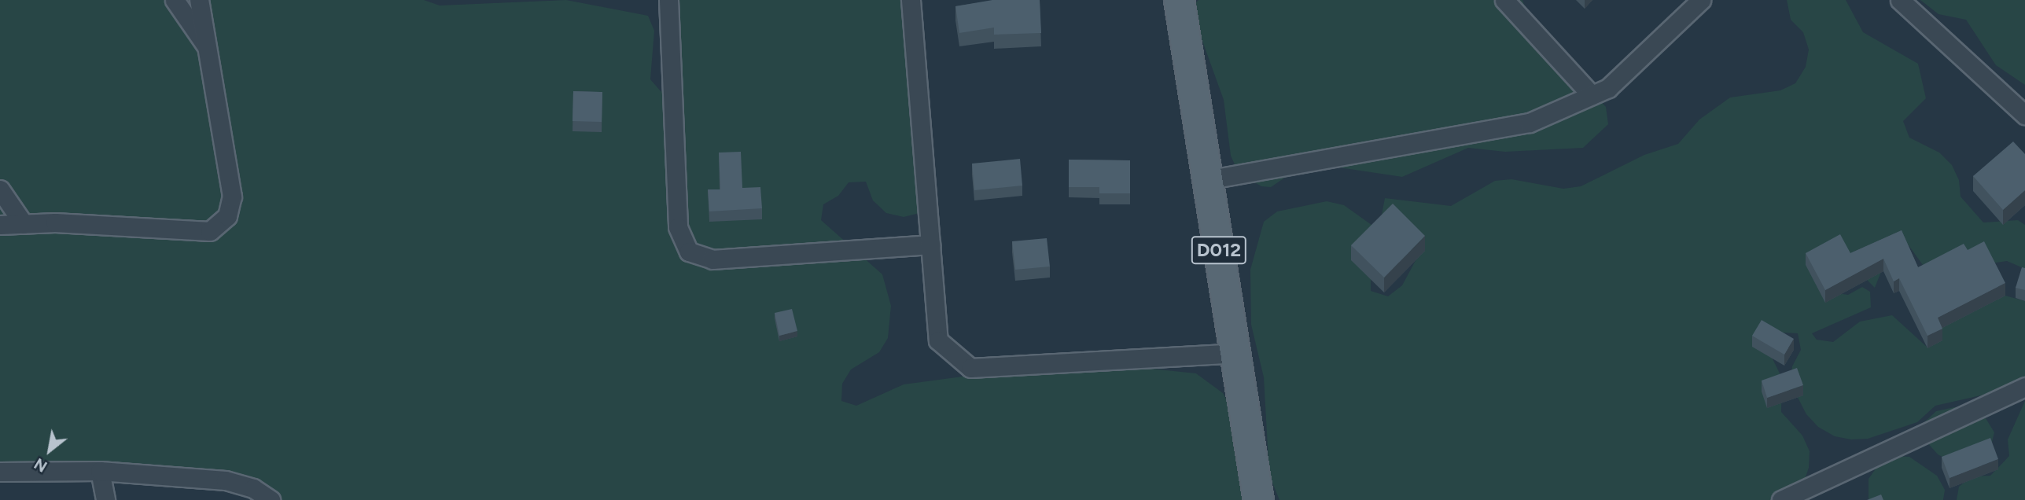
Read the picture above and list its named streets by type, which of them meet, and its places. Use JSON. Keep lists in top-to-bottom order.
{
  "streets": {
    "main road": ["D012"]
  },
  "north": "bottom left"
}
